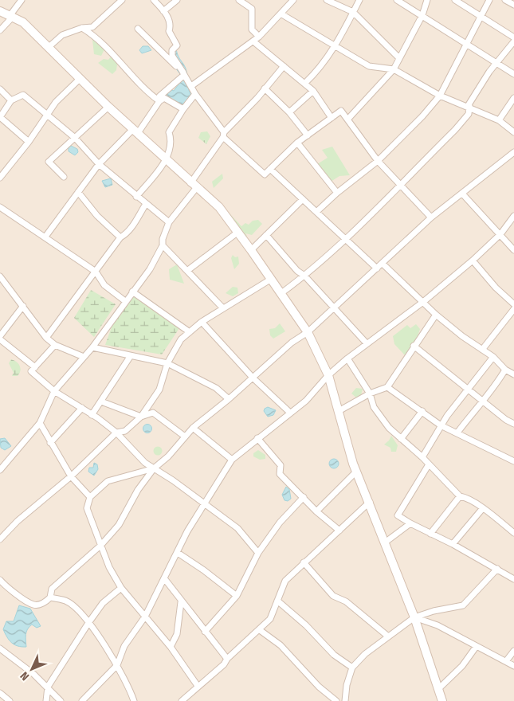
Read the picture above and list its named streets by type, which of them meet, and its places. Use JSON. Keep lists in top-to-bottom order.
{
  "north": "bottom left"
}
